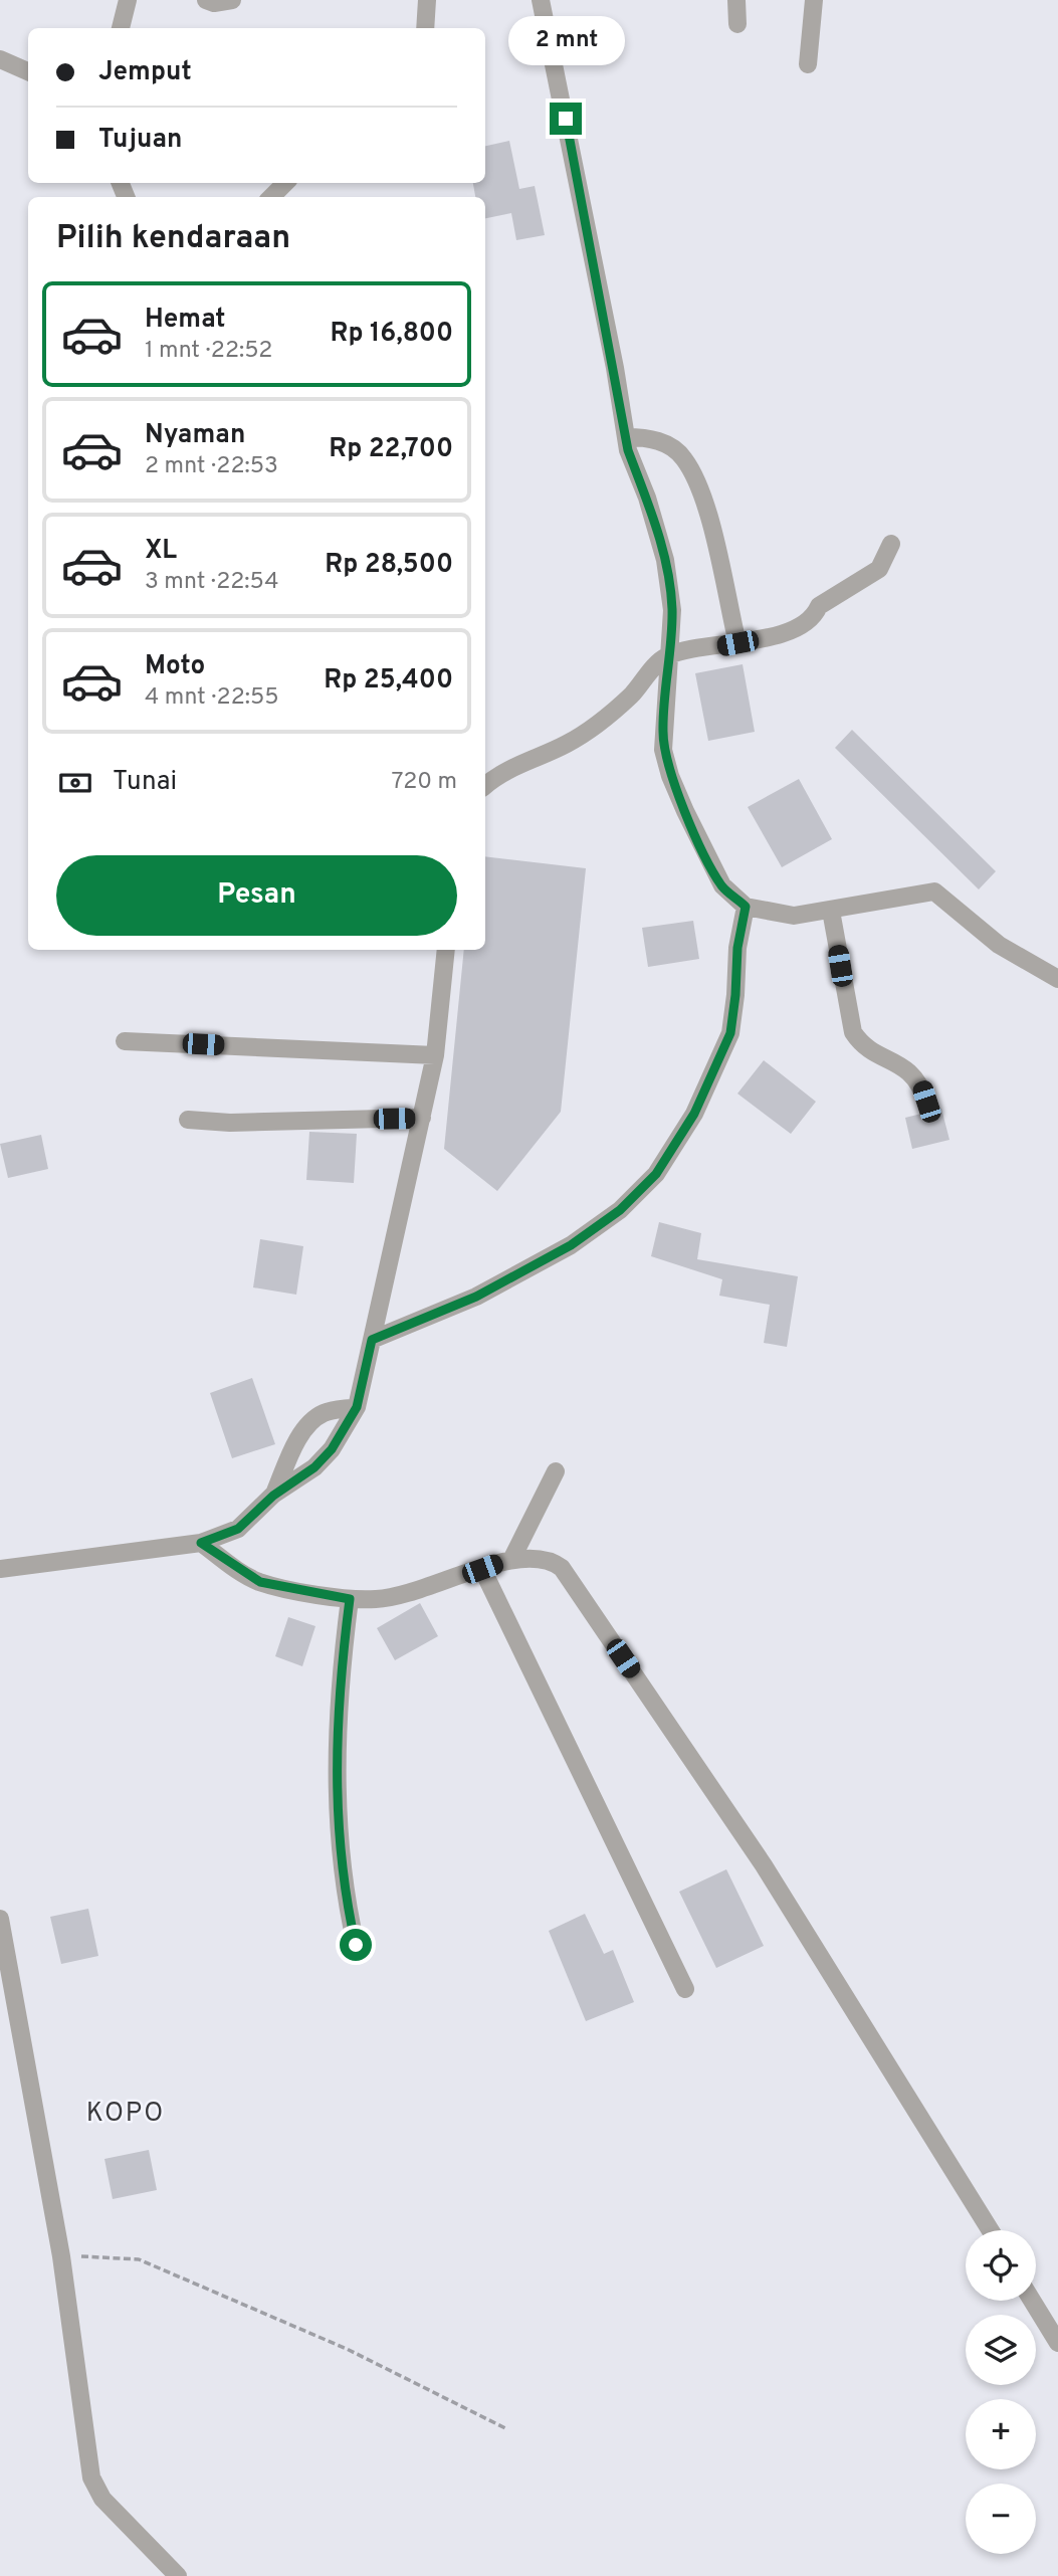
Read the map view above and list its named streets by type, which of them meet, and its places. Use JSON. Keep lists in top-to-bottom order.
{
  "districts": ["KOPO"],
  "page": {
    "bubble": "2 mnt",
    "banner": ["Jemput", "Tujuan"],
    "heading": "Pilih kendaraan",
    "list": [
      {
        "name": "Hemat",
        "note": "1 mnt · 22:52",
        "value": "Rp 16,800"
      },
      {
        "name": "Nyaman",
        "note": "2 mnt · 22:53",
        "value": "Rp 22,700"
      },
      {
        "name": "XL",
        "note": "3 mnt · 22:54",
        "value": "Rp 28,500"
      },
      {
        "name": "Moto",
        "note": "4 mnt · 22:55",
        "value": "Rp 25,400"
      }
    ],
    "pay": ["Tunai", "720 m"],
    "buttons": "Pesan",
    "map_buttons": ["+", "−"]
  }
}
